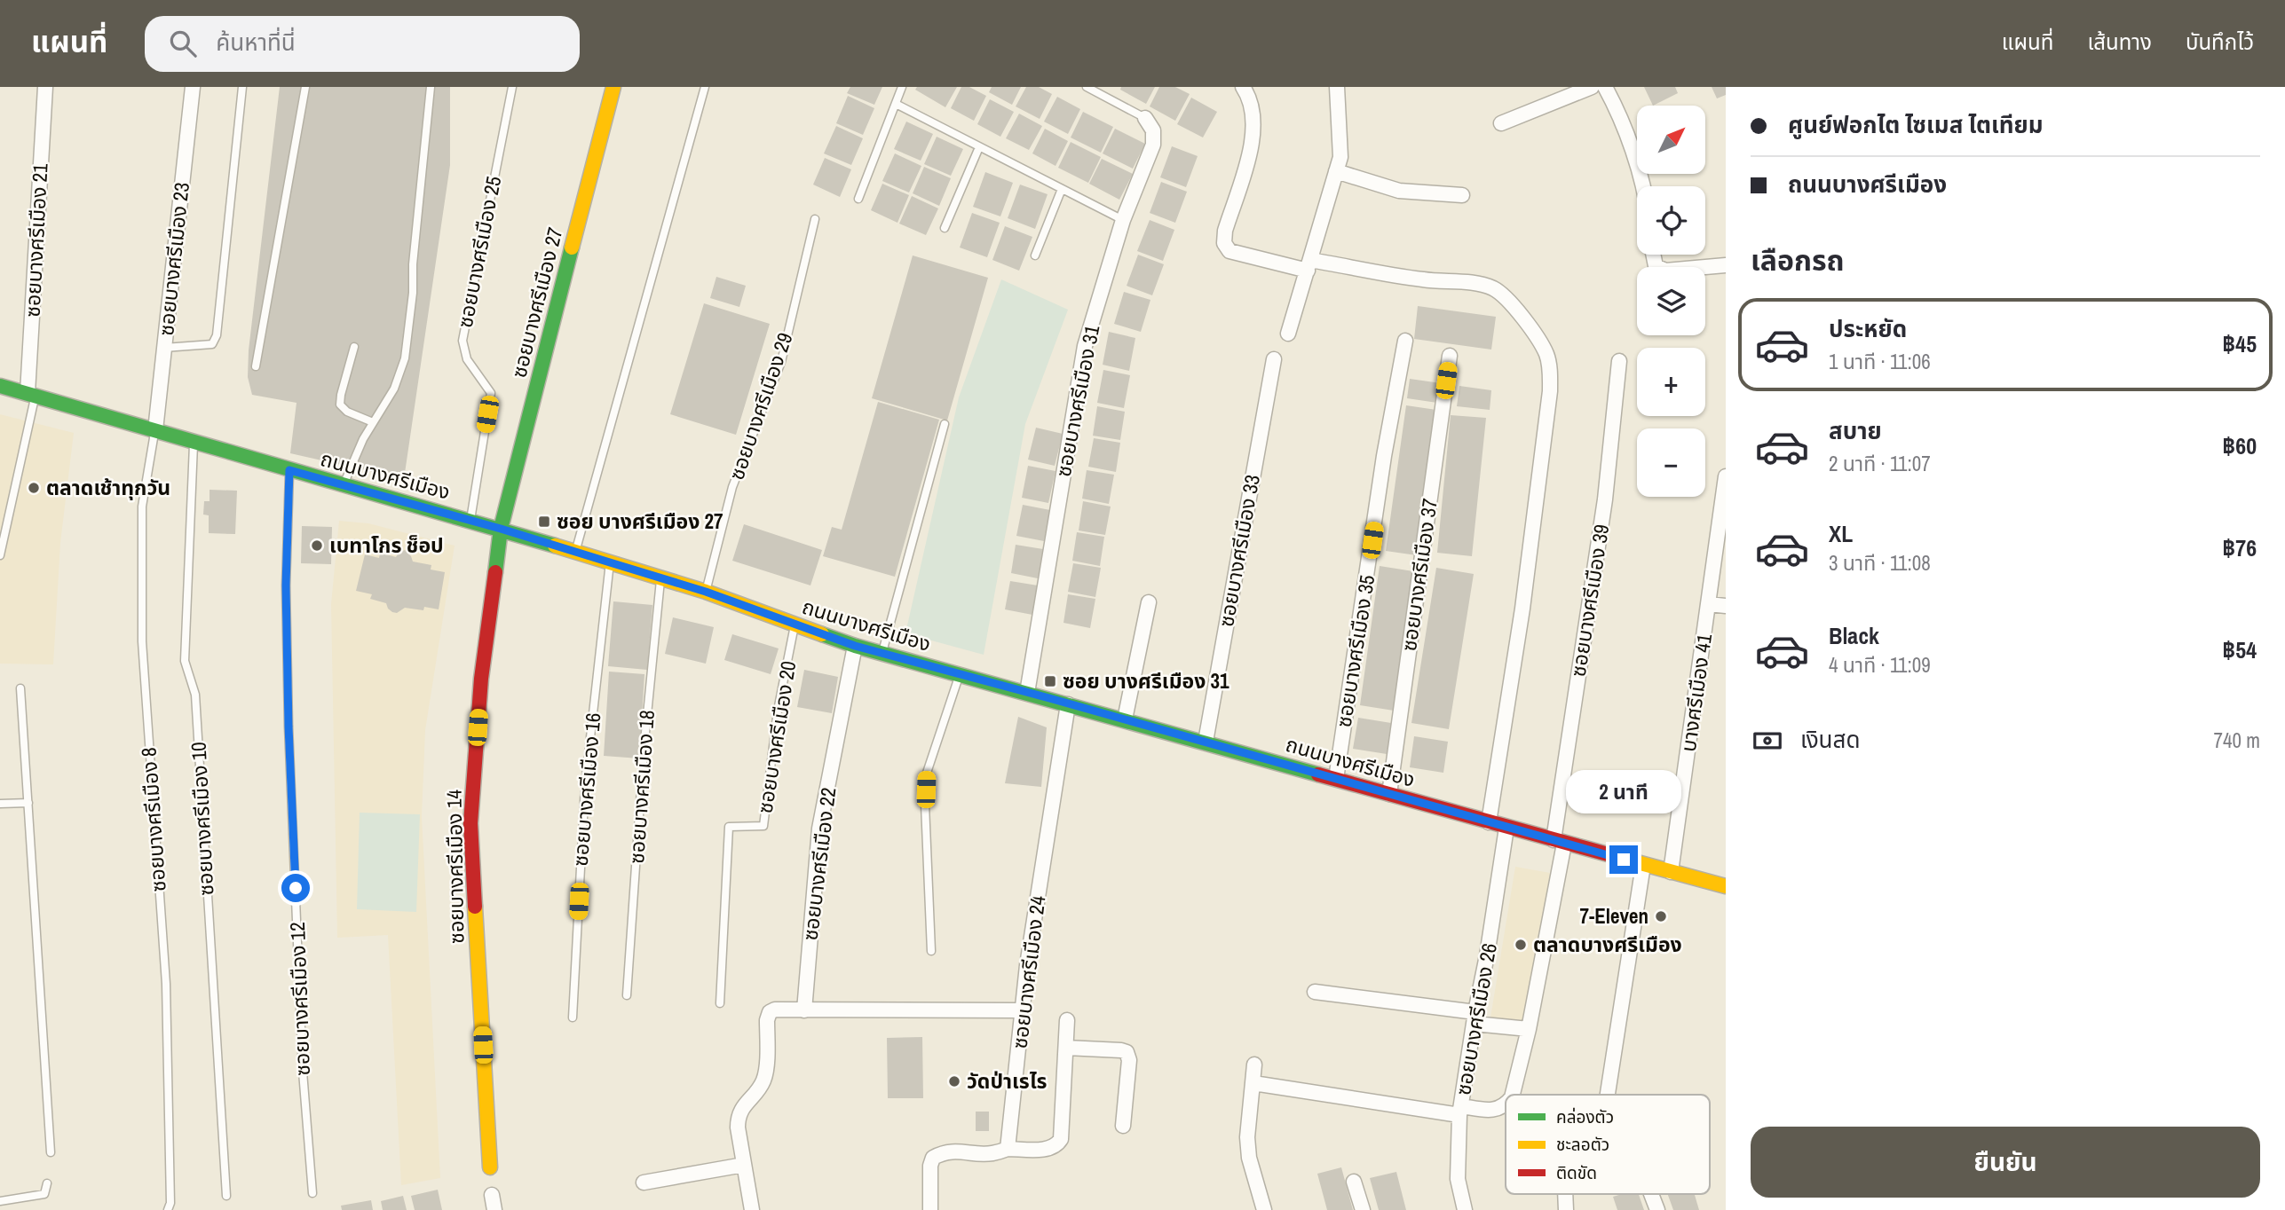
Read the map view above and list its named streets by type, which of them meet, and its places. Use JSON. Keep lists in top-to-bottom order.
{
  "streets": {
    "street": [
      "ซอยบางศรีเมือง 21",
      "ซอยบางศรีเมือง 23",
      "ซอยบางศรีเมือง 27",
      "ซอยบางศรีเมือง 31",
      "ถนนบางศรีเมือง",
      "ซอยบางศรีเมือง 33",
      "ซอยบางศรีเมือง 37",
      "ซอยบางศรีเมือง 39",
      "ซอยบางศรีเมือง 35",
      "บางศรีเมือง 41",
      "ซอยบางศรีเมือง 22",
      "ซอยบางศรีเมือง 14",
      "ซอยบางศรีเมือง 24",
      "ซอยบางศรีเมือง 26"
    ],
    "lane": [
      "ซอยบางศรีเมือง 25",
      "ซอยบางศรีเมือง 29",
      "ซอยบางศรีเมือง 20",
      "ซอยบางศรีเมือง 18",
      "ซอยบางศรีเมือง 16",
      "ซอยบางศรีเมือง 10",
      "ซอยบางศรีเมือง 8",
      "ซอยบางศรีเมือง 12"
    ]
  },
  "crossings": [
    ["ซอยบางศรีเมือง 21", "ถนนบางศรีเมือง"],
    ["ซอยบางศรีเมือง 25", "ถนนบางศรีเมือง"],
    ["ซอยบางศรีเมือง 23", "ถนนบางศรีเมือง"],
    ["ซอยบางศรีเมือง 23", "ซอยบางศรีเมือง 8"],
    ["ซอยบางศรีเมือง 27", "ถนนบางศรีเมือง"],
    ["ซอยบางศรีเมือง 27", "ซอยบางศรีเมือง 14"],
    ["ซอยบางศรีเมือง 31", "ถนนบางศรีเมือง"],
    ["ซอยบางศรีเมือง 29", "ถนนบางศรีเมือง"],
    ["ถนนบางศรีเมือง", "ซอยบางศรีเมือง 33"],
    ["ถนนบางศรีเมือง", "ซอยบางศรีเมือง 37"],
    ["ถนนบางศรีเมือง", "ซอยบางศรีเมือง 39"],
    ["ถนนบางศรีเมือง", "ซอยบางศรีเมือง 35"],
    ["ถนนบางศรีเมือง", "บางศรีเมือง 41"],
    ["ถนนบางศรีเมือง", "ซอยบางศรีเมือง 20"],
    ["ถนนบางศรีเมือง", "ซอยบางศรีเมือง 18"],
    ["ถนนบางศรีเมือง", "ซอยบางศรีเมือง 16"],
    ["ถนนบางศรีเมือง", "ซอยบางศรีเมือง 10"],
    ["ถนนบางศรีเมือง", "ซอยบางศรีเมือง 8"],
    ["ถนนบางศรีเมือง", "ซอยบางศรีเมือง 22"],
    ["ถนนบางศรีเมือง", "ซอยบางศรีเมือง 14"],
    ["ถนนบางศรีเมือง", "ซอยบางศรีเมือง 24"],
    ["ถนนบางศรีเมือง", "ซอยบางศรีเมือง 12"],
    ["ถนนบางศรีเมือง", "ซอยบางศรีเมือง 26"],
    ["ซอยบางศรีเมือง 39", "ซอยบางศรีเมือง 26"]
  ],
  "places": {
    "other": [
      "ตลาดเช้าทุกวัน",
      "เบทาโกร ช็อป",
      "7-Eleven",
      "ตลาดบางศรีเมือง",
      "วัดป่าเรไร"
    ],
    "transit": ["ซอย บางศรีเมือง 27", "ซอย บางศรีเมือง 31"]
  },
  "legend": ["คล่องตัว", "ชะลอตัว", "ติดขัด"],
  "north": "top right",
  "page": {
    "header": "แผนที่",
    "search": "ค้นหาที่นี่",
    "nav": ["แผนที่", "เส้นทาง", "บันทึกไว้"],
    "banner": ["ศูนย์ฟอกไต ไซเมส ไตเทียม", "ถนนบางศรีเมือง"],
    "map_buttons": ["+", "−"],
    "heading": "เลือกรถ",
    "list": [
      {
        "name": "ประหยัด",
        "note": "1 นาที · 11:06",
        "value": "฿45"
      },
      {
        "name": "สบาย",
        "note": "2 นาที · 11:07",
        "value": "฿60"
      },
      {
        "name": "XL",
        "note": "3 นาที · 11:08",
        "value": "฿76"
      },
      {
        "name": "Black",
        "note": "4 นาที · 11:09",
        "value": "฿54"
      }
    ],
    "pay": ["เงินสด", "740 m"],
    "bubble": "2 นาที",
    "buttons": "ยืนยัน"
  }
}
